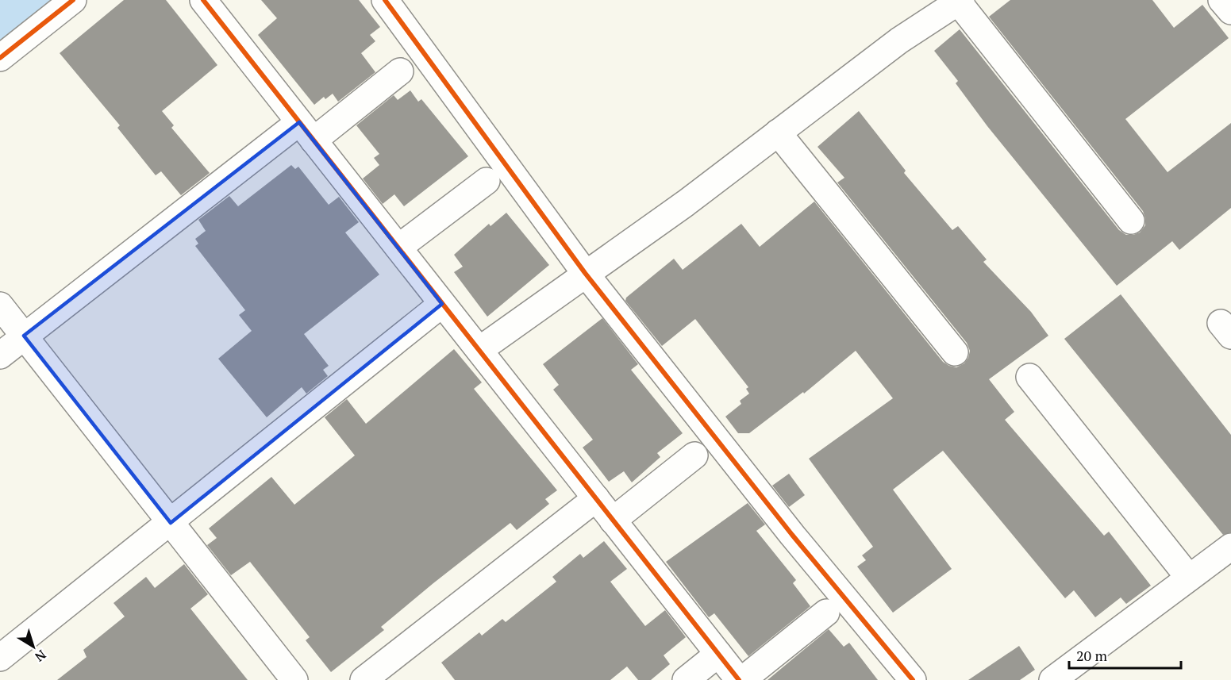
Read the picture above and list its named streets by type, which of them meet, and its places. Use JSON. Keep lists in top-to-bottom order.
{
  "scale_bar": "20 m",
  "north": "bottom right"
}
